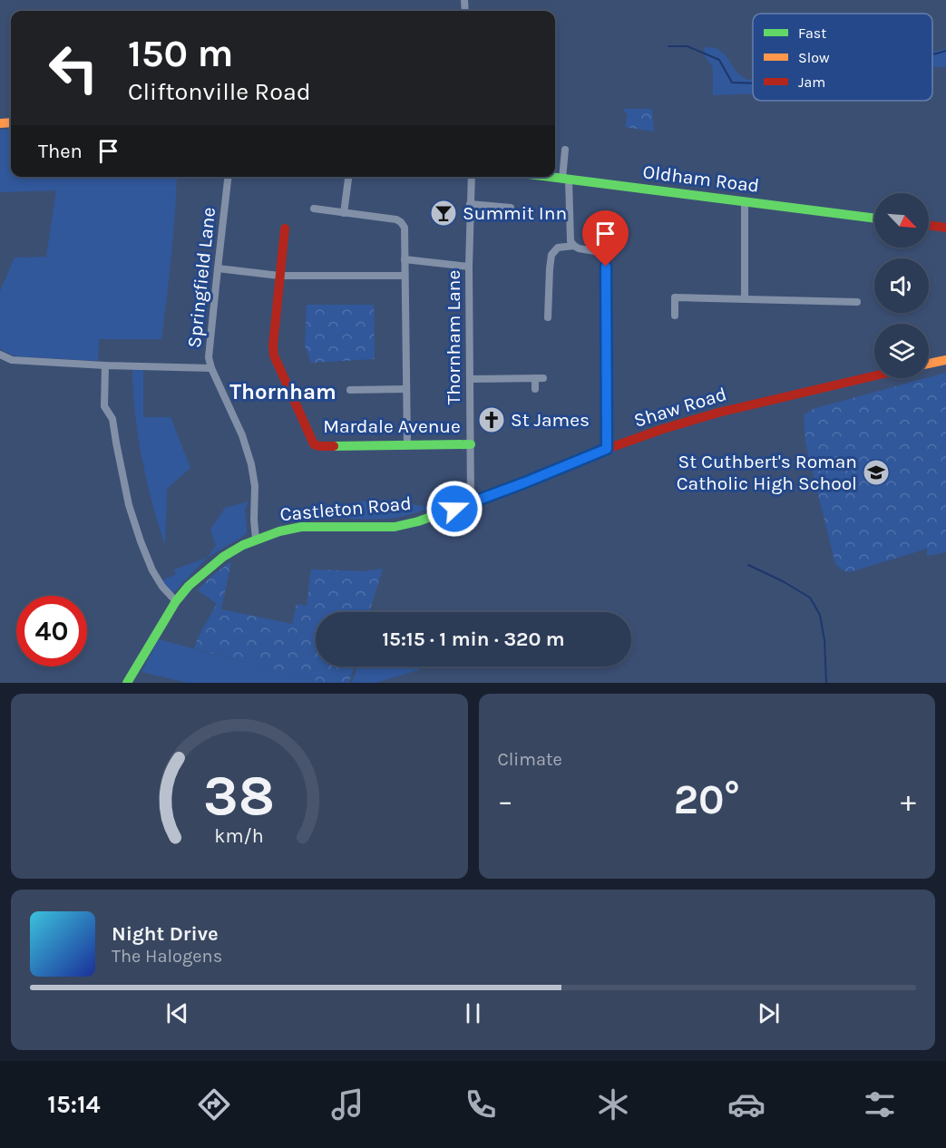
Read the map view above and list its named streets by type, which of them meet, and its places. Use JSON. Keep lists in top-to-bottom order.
{
  "streets": {
    "street": [
      "Oldham Road",
      "Springfield Lane",
      "Thornham Lane",
      "Shaw Road",
      "Mardale Avenue",
      "Castleton Road"
    ]
  },
  "crossings": [
    ["Springfield Lane", "Castleton Road"],
    ["Thornham Lane", "Shaw Road"],
    ["Thornham Lane", "Mardale Avenue"],
    ["Thornham Lane", "Castleton Road"],
    ["Shaw Road", "Castleton Road"]
  ],
  "districts": ["Thornham"],
  "places": {
    "bar": ["Summit Inn"],
    "church": ["St James"],
    "school or university": ["St Cuthbert's Roman Catholic High School"]
  },
  "legend": ["Fast", "Slow", "Jam"],
  "north": "bottom right",
  "page": {
    "turn": ["150 m", "Cliftonville Road"],
    "then": "Then",
    "limit": "40",
    "trip": "15:15 · 1 min · 320 m",
    "tile": "Climate",
    "heat": ["−", "20°", "+"],
    "song": ["Night Drive", "The Halogens"],
    "tabs": "15:14",
    "gauge": ["38", "km/h"]
  }
}
